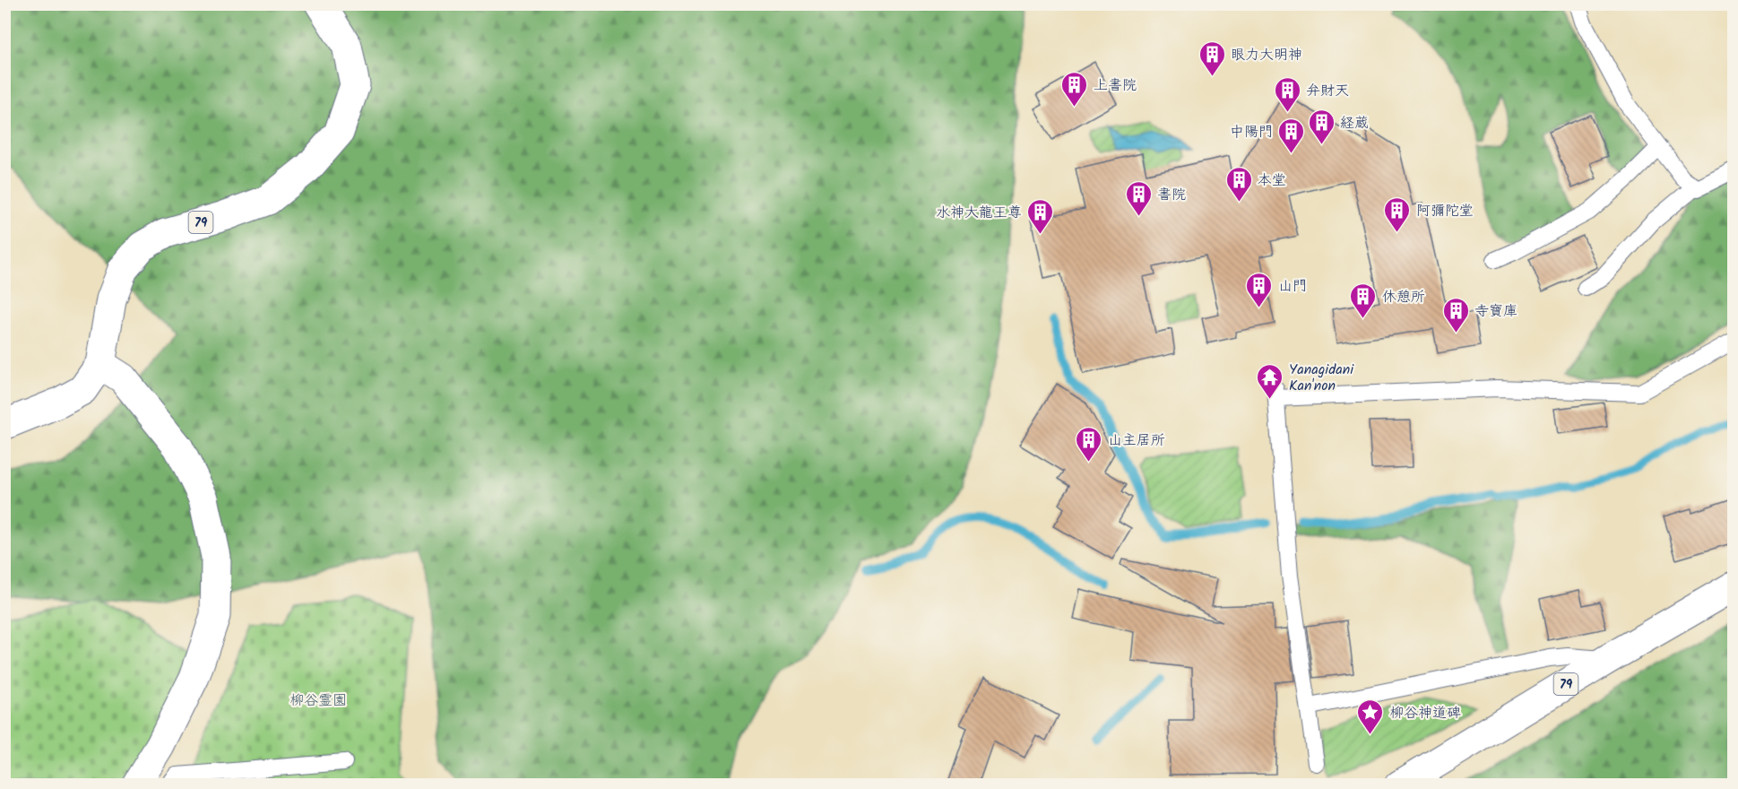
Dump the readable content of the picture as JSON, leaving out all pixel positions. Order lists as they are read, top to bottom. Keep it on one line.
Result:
{"streets":{"main road":["79"]},"parks":["柳谷霊園"],"places":{"building":["眼力大明神","上書院","弁財天","経蔵","中陽門","本堂","書院","阿彌陀堂","水神大龍王尊","山門","休憩所","寺寶庫","山主居所"],"temple":["Yanagidani Kan'non"],"place":["柳谷神道碑"]}}
